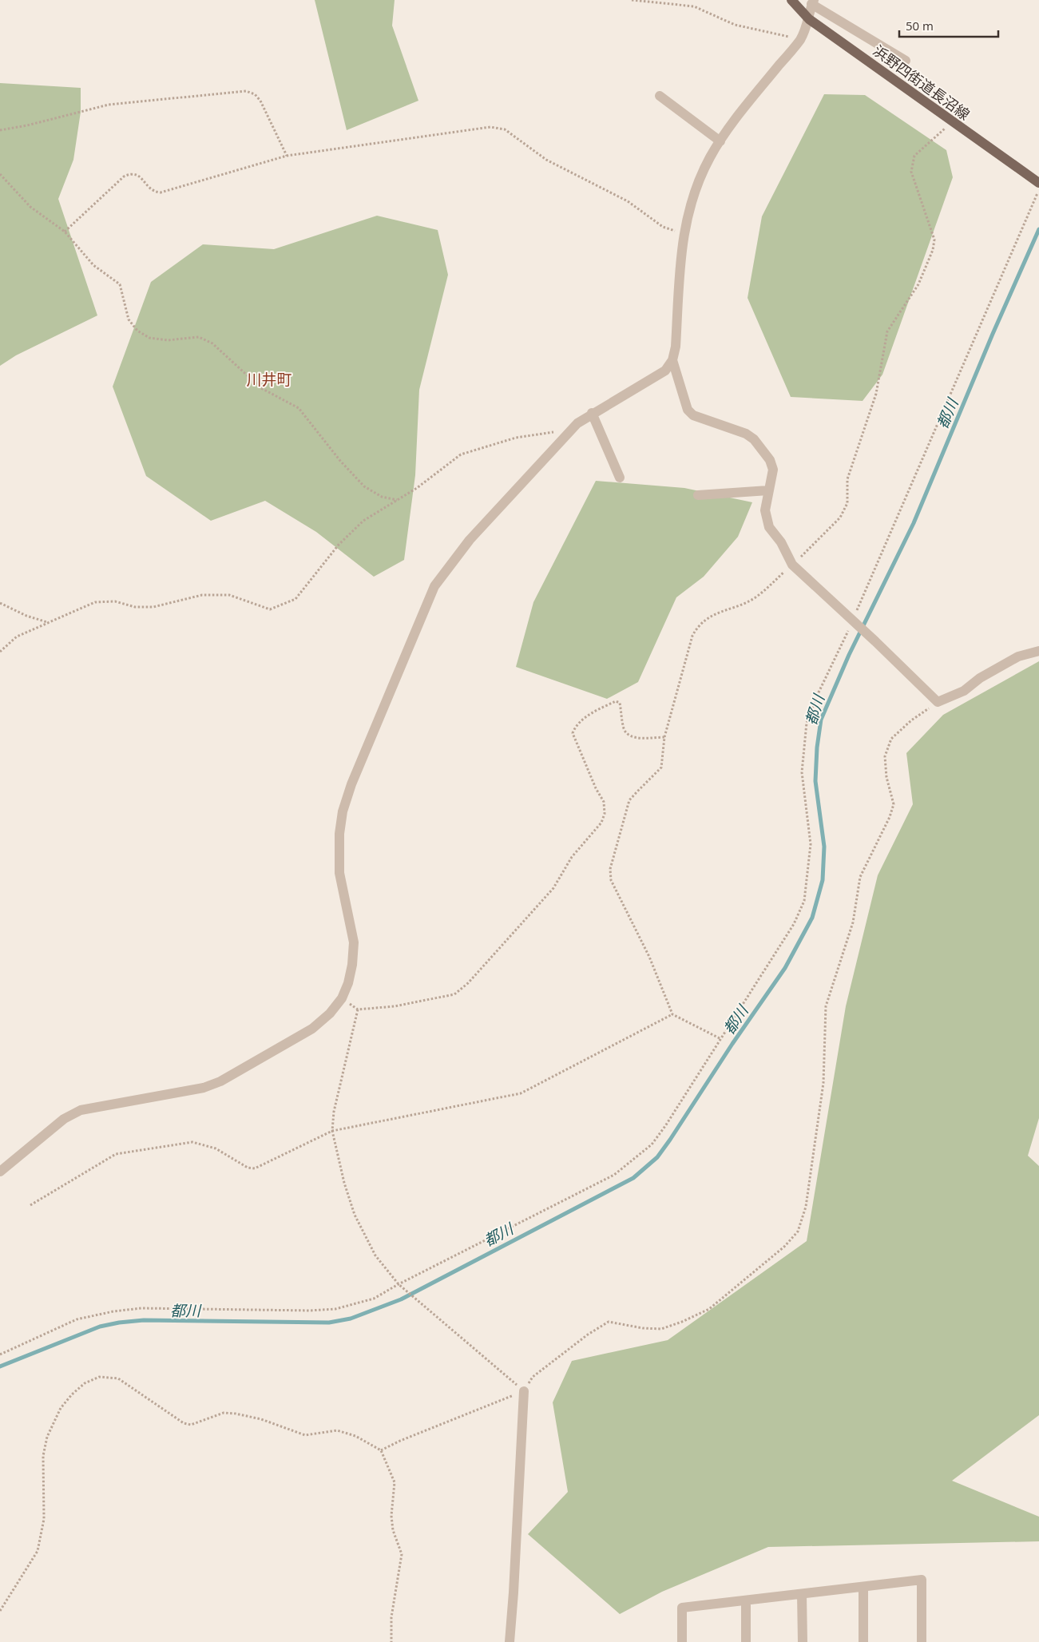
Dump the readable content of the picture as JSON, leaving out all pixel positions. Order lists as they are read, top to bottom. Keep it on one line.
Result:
{"streets":{"main road":["浜野四街道長沼線"]},"districts":["川井町"],"water":["都川"],"scale_bar":"50 m"}
